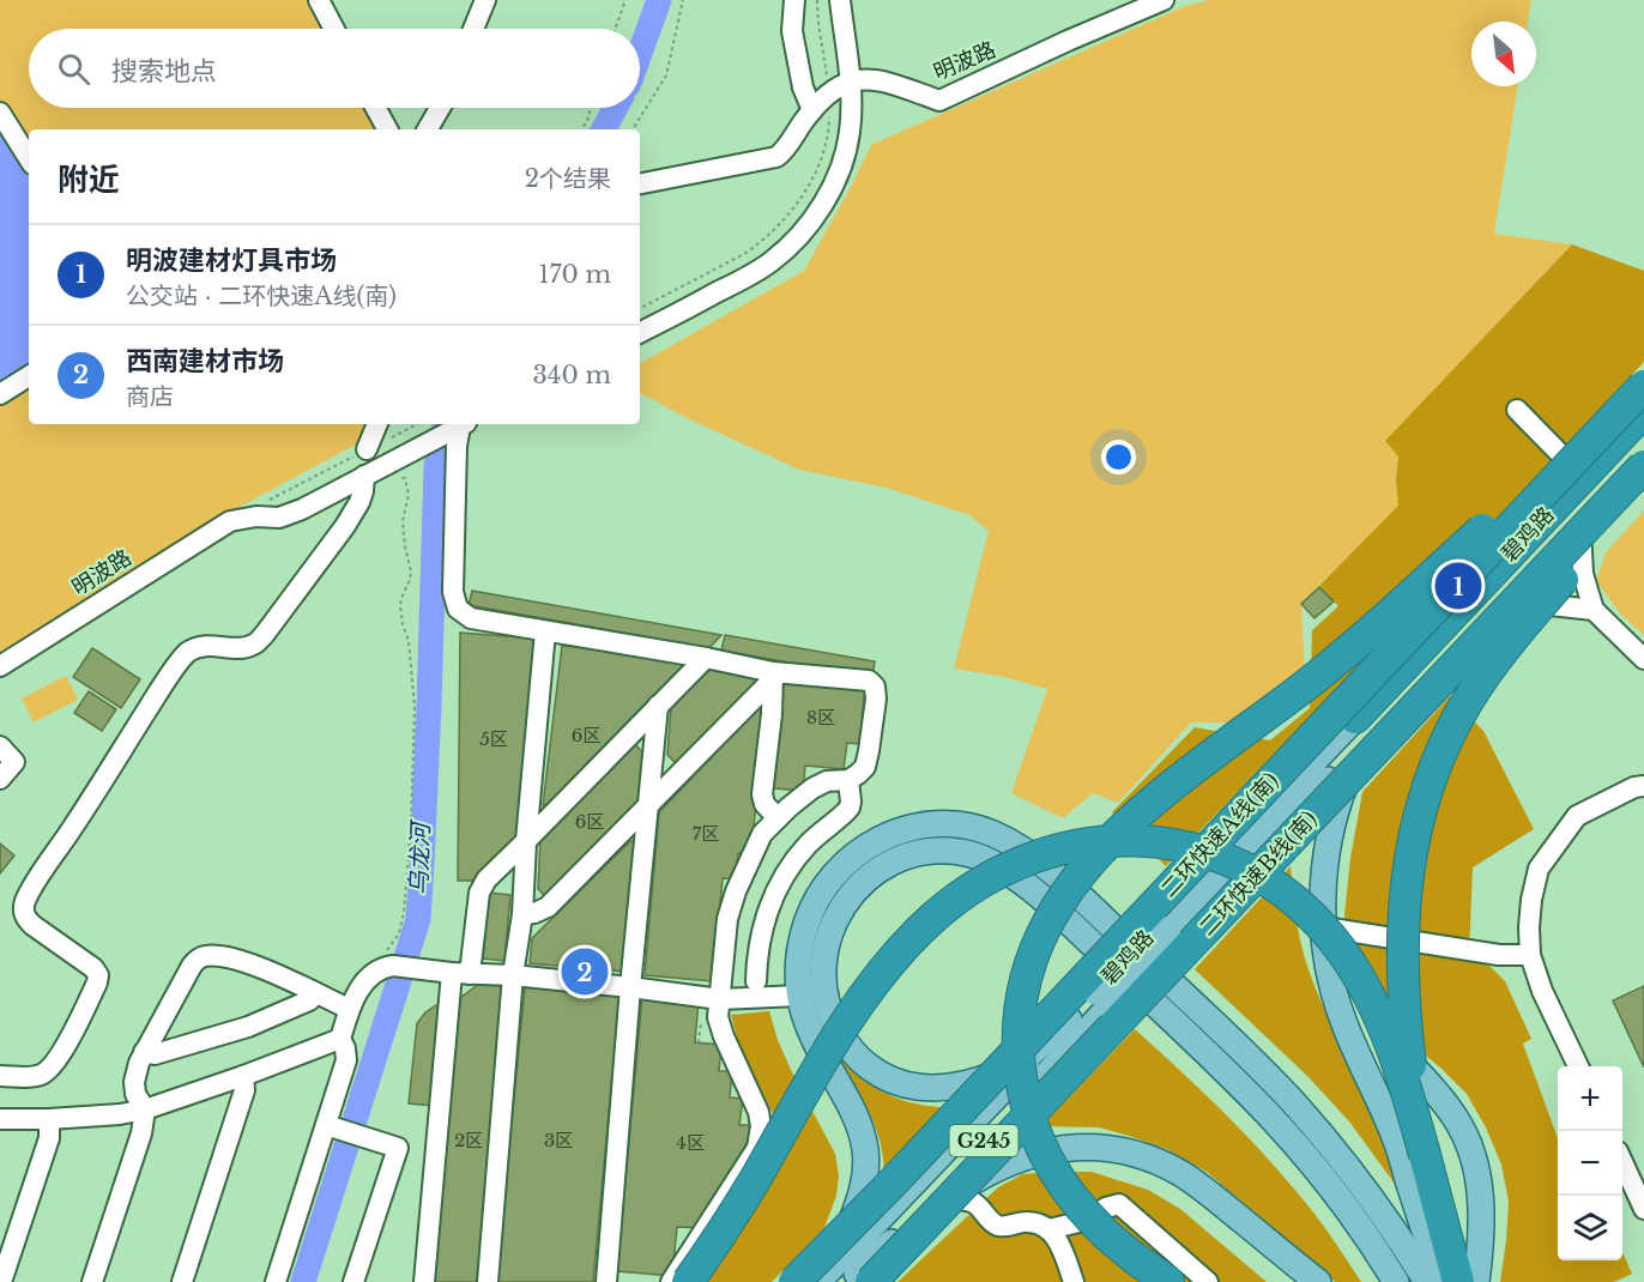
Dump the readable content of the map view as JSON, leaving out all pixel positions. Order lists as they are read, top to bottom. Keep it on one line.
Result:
{"streets":{"highway":["碧鸡路","二环快速A线(南)","二环快速B线(南)","G245"],"street":["明波路"]},"crossings":[["碧鸡路","二环快速B线(南)"]],"water":["乌龙河"],"house_numbers":["8区","6区","5区","6区","7区","2区","3区","4区"],"north":"bottom right","page":{"search":"搜索地点","heading":["附近","2个结果"],"list":[{"mark":"1","name":"明波建材灯具市场","note":"公交站 · 二环快速A线(南)","value":"170 m"},{"mark":"2","name":"西南建材市场","note":"商店","value":"340 m"}],"pins":["1","2"],"map_buttons":["+","−"]}}
